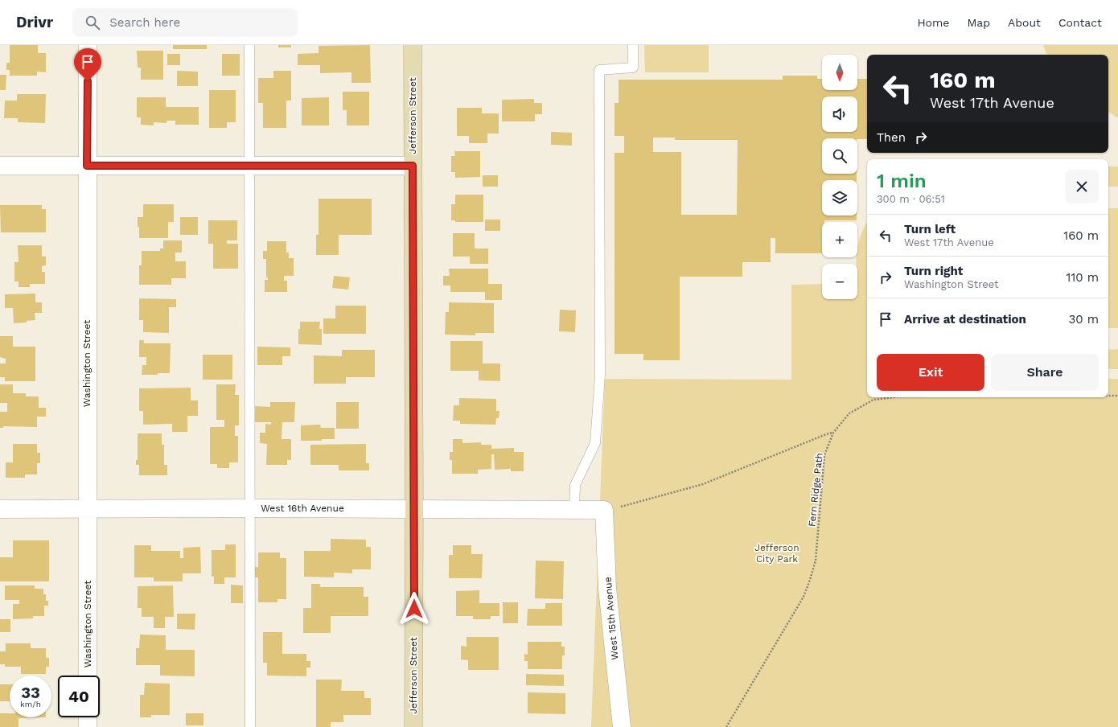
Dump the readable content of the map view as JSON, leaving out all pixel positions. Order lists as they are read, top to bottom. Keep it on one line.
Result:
{"streets":{"street":["Jefferson Street","Washington Street","West 16th Avenue","West 15th Avenue"],"path":["Fern Ridge Path"]},"crossings":[["Jefferson Street","West 16th Avenue"],["Washington Street","West 16th Avenue"],["West 16th Avenue","West 15th Avenue"]],"parks":["Jefferson City Park"],"north":"bottom","page":{"header":"Drivr","search":"Search here","nav":["Home","Map","About","Contact"],"map_buttons":["+","−"],"turn":["160 m","West 17th Avenue"],"then":"Then","heading":["1 min","300 m · 06:51"],"list":[{"name":"Turn left","note":"West 17th Avenue","value":"160 m"},{"name":"Turn right","note":"Washington Street","value":"110 m"},{"name":"Arrive at destination","value":"30 m"}],"buttons":["Exit","Share"],"speed":"33 km/h","limit":"40"}}
